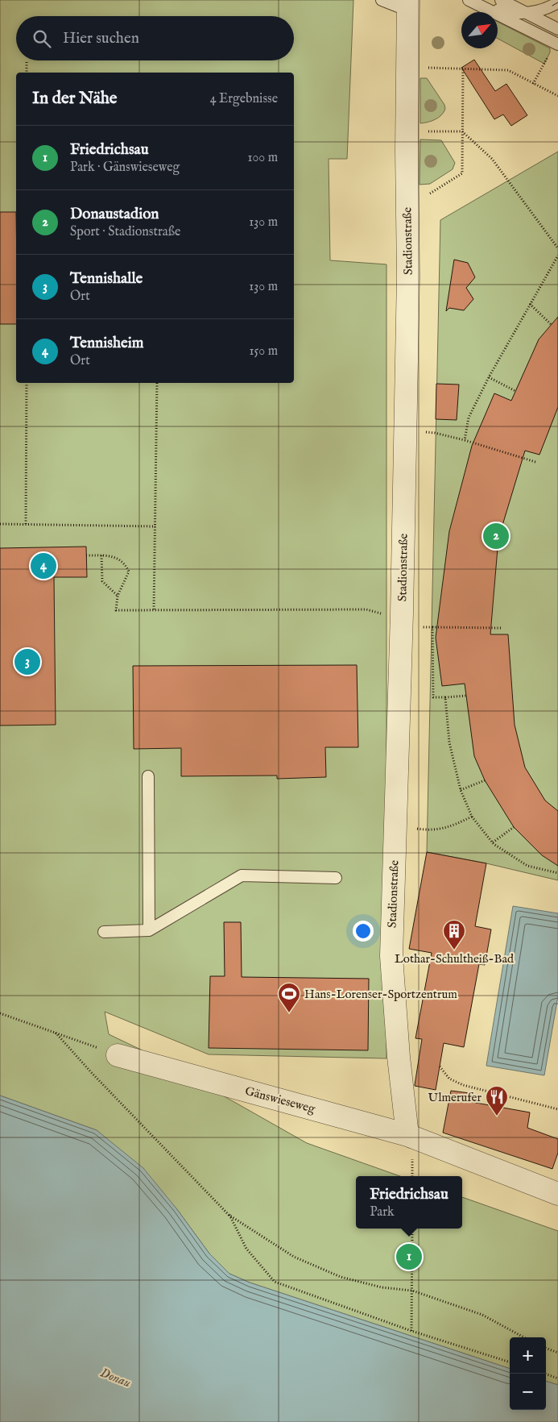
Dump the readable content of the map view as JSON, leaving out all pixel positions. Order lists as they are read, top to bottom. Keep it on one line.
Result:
{"streets":{"street":["Stadionstraße","Gänswieseweg"]},"crossings":[["Stadionstraße","Gänswieseweg"]],"water":["Donau"],"places":{"building":["Lothar-Schultheiß-Bad"],"sports":["Hans-Lorenser-Sportzentrum"],"restaurant":["Ulmerufer"]},"north":"top right","page":{"search":"Hier suchen","heading":["In der Nähe","4 Ergebnisse"],"list":[{"mark":"1","name":"Friedrichsau","note":"Park · Gänswieseweg","value":"100 m"},{"mark":"2","name":"Donaustadion","note":"Sport · Stadionstraße","value":"130 m"},{"mark":"3","name":"Tennishalle","note":"Ort","value":"130 m"},{"mark":"4","name":"Tennisheim","note":"Ort","value":"150 m"}],"pins":["2","4","3","1"],"popup":["Friedrichsau","Park"],"map_buttons":["+","−"]}}
